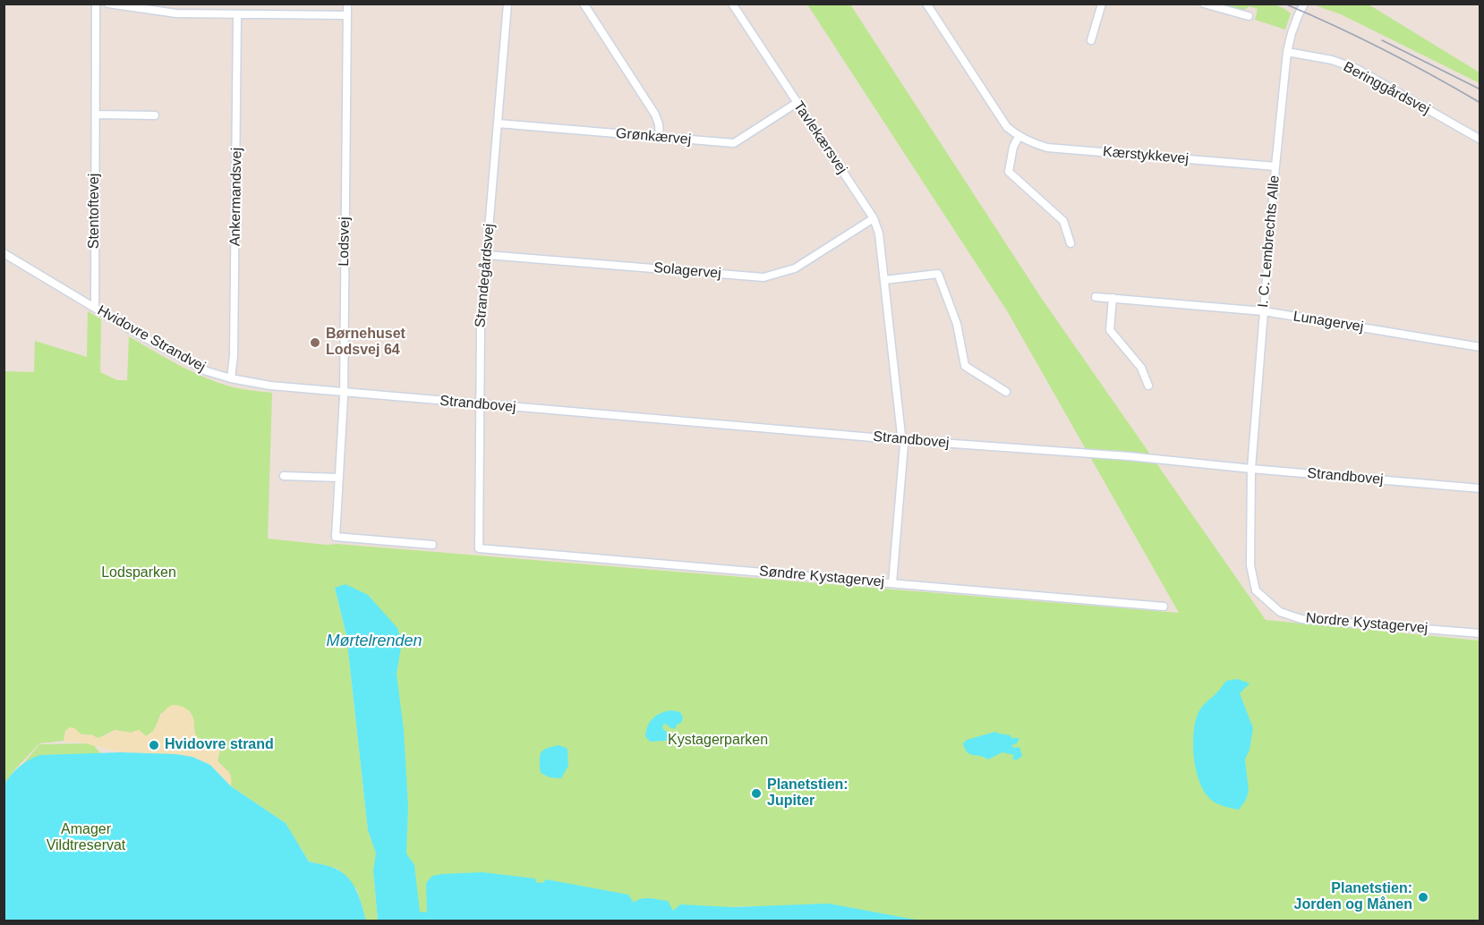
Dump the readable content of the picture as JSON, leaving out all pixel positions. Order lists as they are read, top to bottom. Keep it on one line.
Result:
{"streets":{"street":["Beringgårdsvej","Grønkærvej","Tavlekærsvej","Kærstykkevej","Ankermandsvej","Stentoftevej","Lodsvej","I. C. Lembrechts Alle","Solagervej","Strandegårdsvej","Lunagervej","Hvidovre Strandvej","Strandbovej","Søndre Kystagervej","Nordre Kystagervej"]},"crossings":[["Beringgårdsvej","I. C. Lembrechts Alle"],["Grønkærvej","Tavlekærsvej"],["Grønkærvej","Strandegårdsvej"],["Tavlekærsvej","Solagervej"],["Tavlekærsvej","Strandbovej"],["Tavlekærsvej","Søndre Kystagervej"],["Kærstykkevej","I. C. Lembrechts Alle"],["Ankermandsvej","Hvidovre Strandvej"],["Stentoftevej","Hvidovre Strandvej"],["Lodsvej","Hvidovre Strandvej"],["Lodsvej","Strandbovej"],["I. C. Lembrechts Alle","Lunagervej"],["I. C. Lembrechts Alle","Strandbovej"],["I. C. Lembrechts Alle","Nordre Kystagervej"],["Solagervej","Strandegårdsvej"],["Strandegårdsvej","Strandbovej"],["Strandegårdsvej","Søndre Kystagervej"],["Hvidovre Strandvej","Strandbovej"],["Strandbovej","Nordre Kystagervej"]],"water":["Mørtelrenden"],"parks":["Lodsparken","Kystagerparken","Amager Vildtreservat"],"places":["Børnehuset Lodsvej 64","Hvidovre strand","Planetstien: Jupiter","Planetstien: Jorden og Månen"]}
